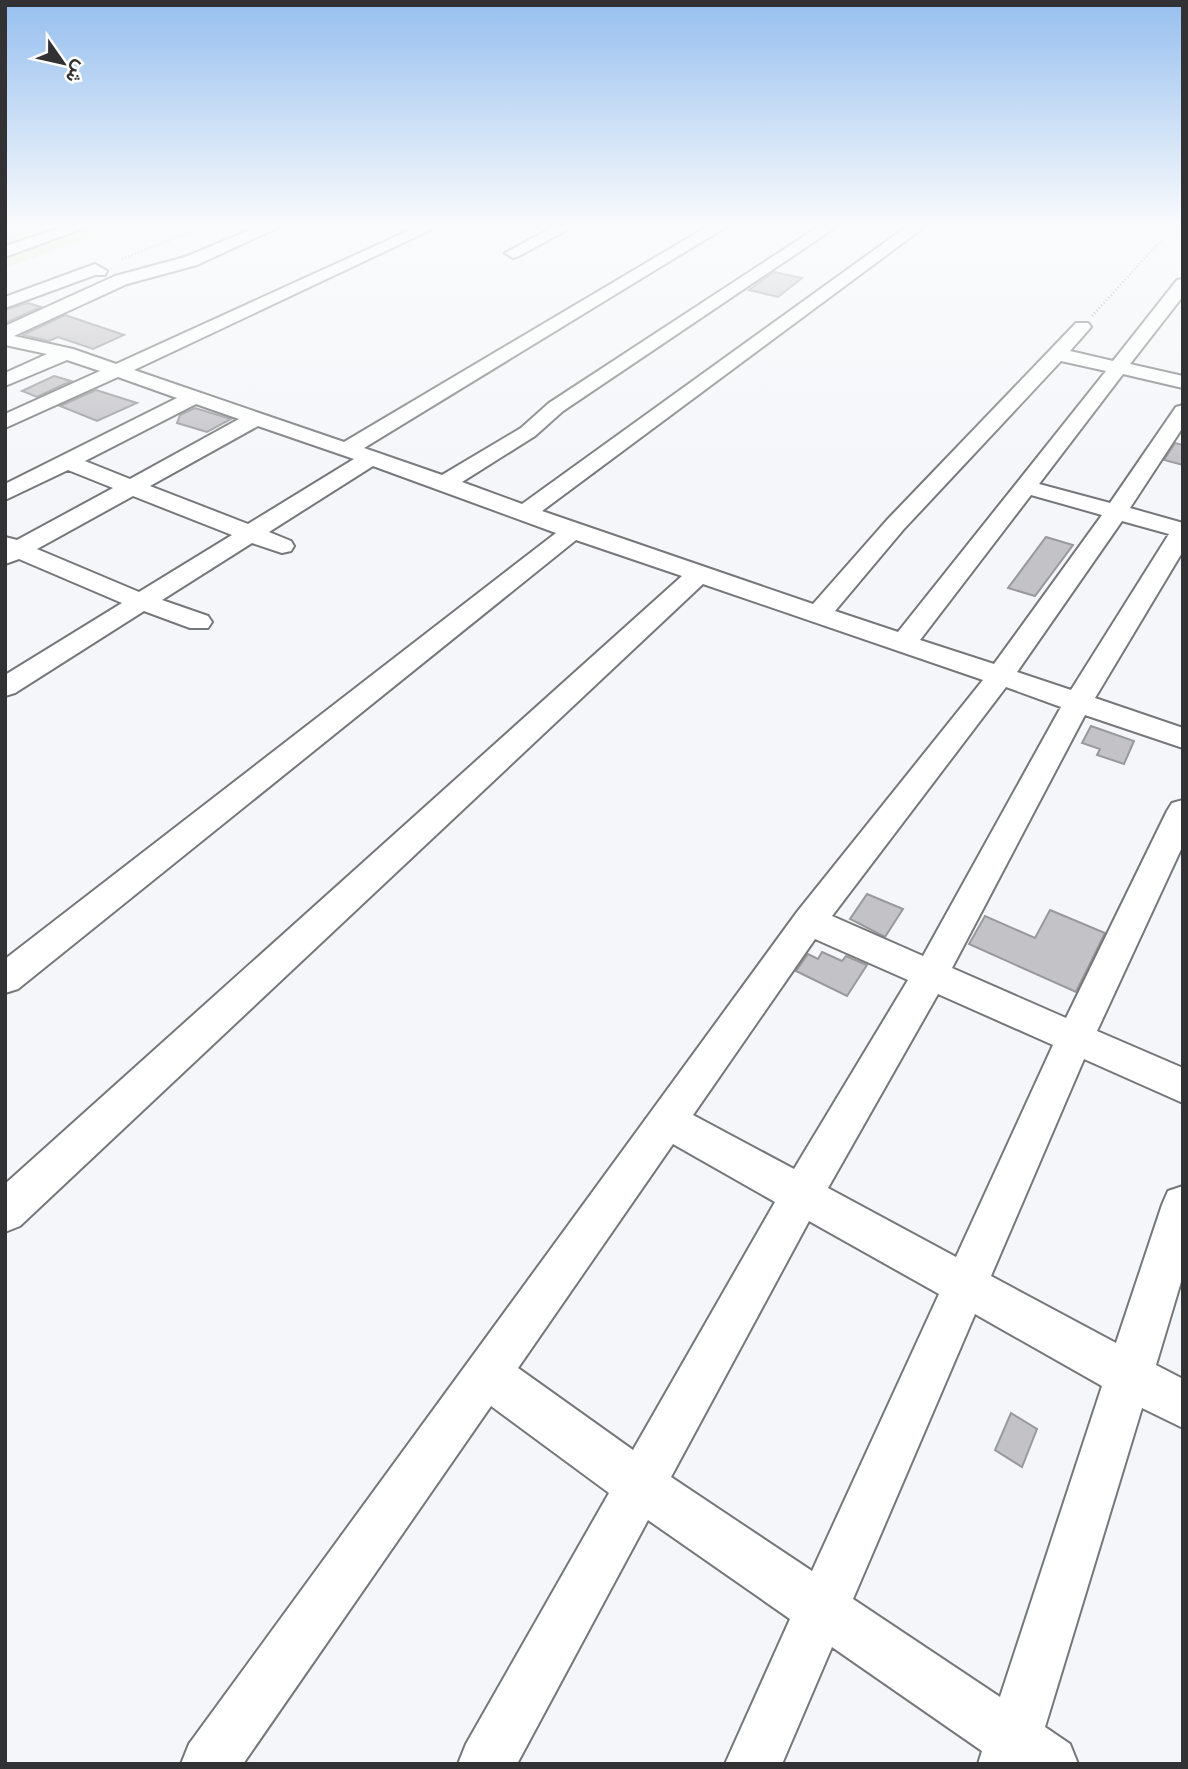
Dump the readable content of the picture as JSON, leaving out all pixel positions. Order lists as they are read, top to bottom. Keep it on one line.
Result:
{"north":"bottom right"}
